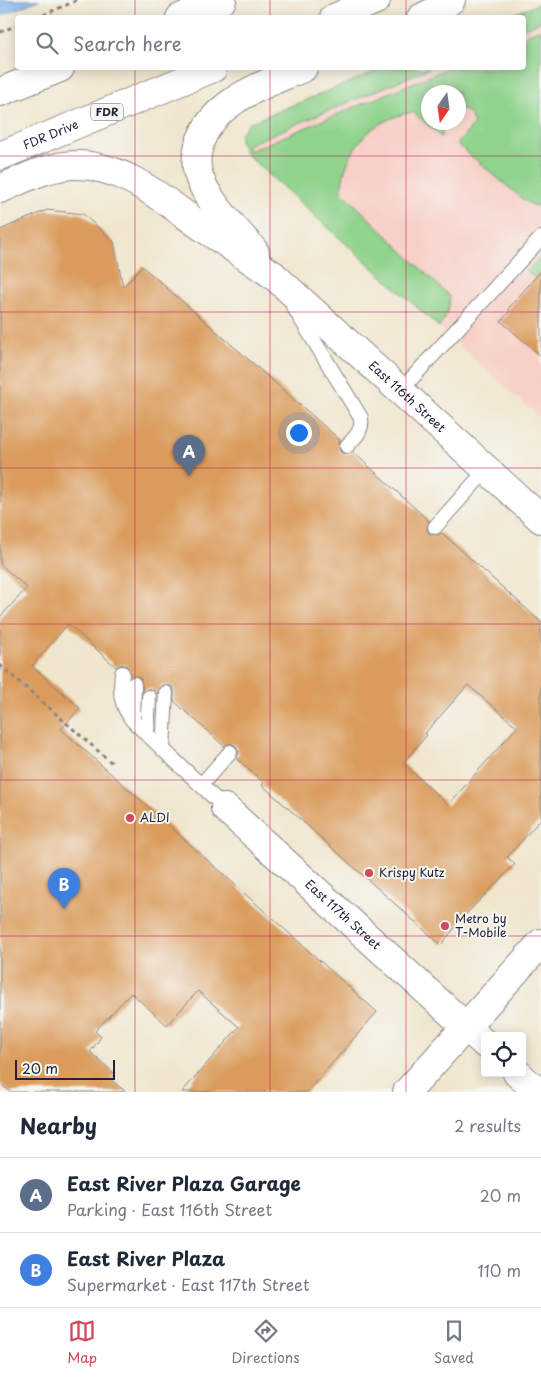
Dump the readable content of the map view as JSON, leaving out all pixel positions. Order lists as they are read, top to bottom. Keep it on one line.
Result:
{"streets":{"main road":["FDR","FDR Drive","East 116th Street","East 117th Street"]},"places":["ALDI","Krispy Kutz","Metro by T-Mobile"],"scale_bar":"20 m","north":"bottom","page":{"search":"Search here","pins":["A","B"],"scale":"20 m","heading":["Nearby","2 results"],"list":[{"mark":"A","name":"East River Plaza Garage","note":"Parking · East 116th Street","value":"20 m"},{"mark":"B","name":"East River Plaza","note":"Supermarket · East 117th Street","value":"110 m"}],"nav":["Map","Directions","Saved"]}}
